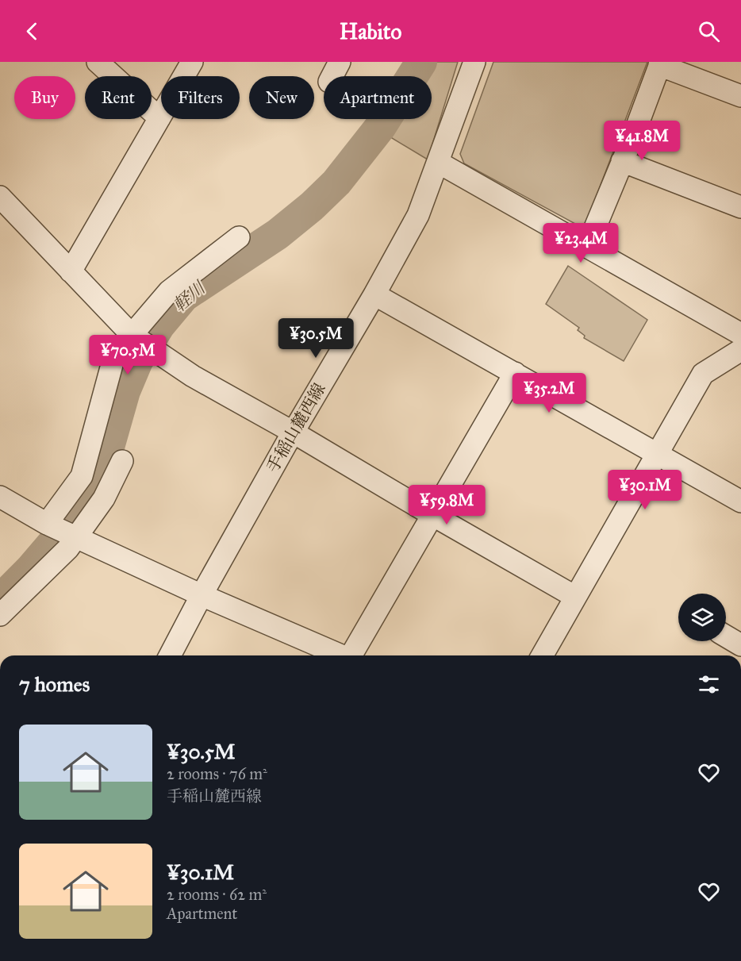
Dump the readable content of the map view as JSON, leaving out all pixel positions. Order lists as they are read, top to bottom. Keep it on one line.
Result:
{"streets":{"street":["手稲山麓西線"]},"water":["軽川"],"page":{"header":"Habito","chip":["Buy","Rent","Filters","New","Apartment"],"price":["¥41.8M","¥23.4M","¥30.5M","¥70.5M","¥35.2M","¥30.1M","¥59.8M"],"heading":"7 homes","list":[{"name":"¥30.5M","note":"2 rooms · 76 m² · 手稲山麓西線"},{"name":"¥30.1M","note":"2 rooms · 62 m² · Apartment"}]}}
